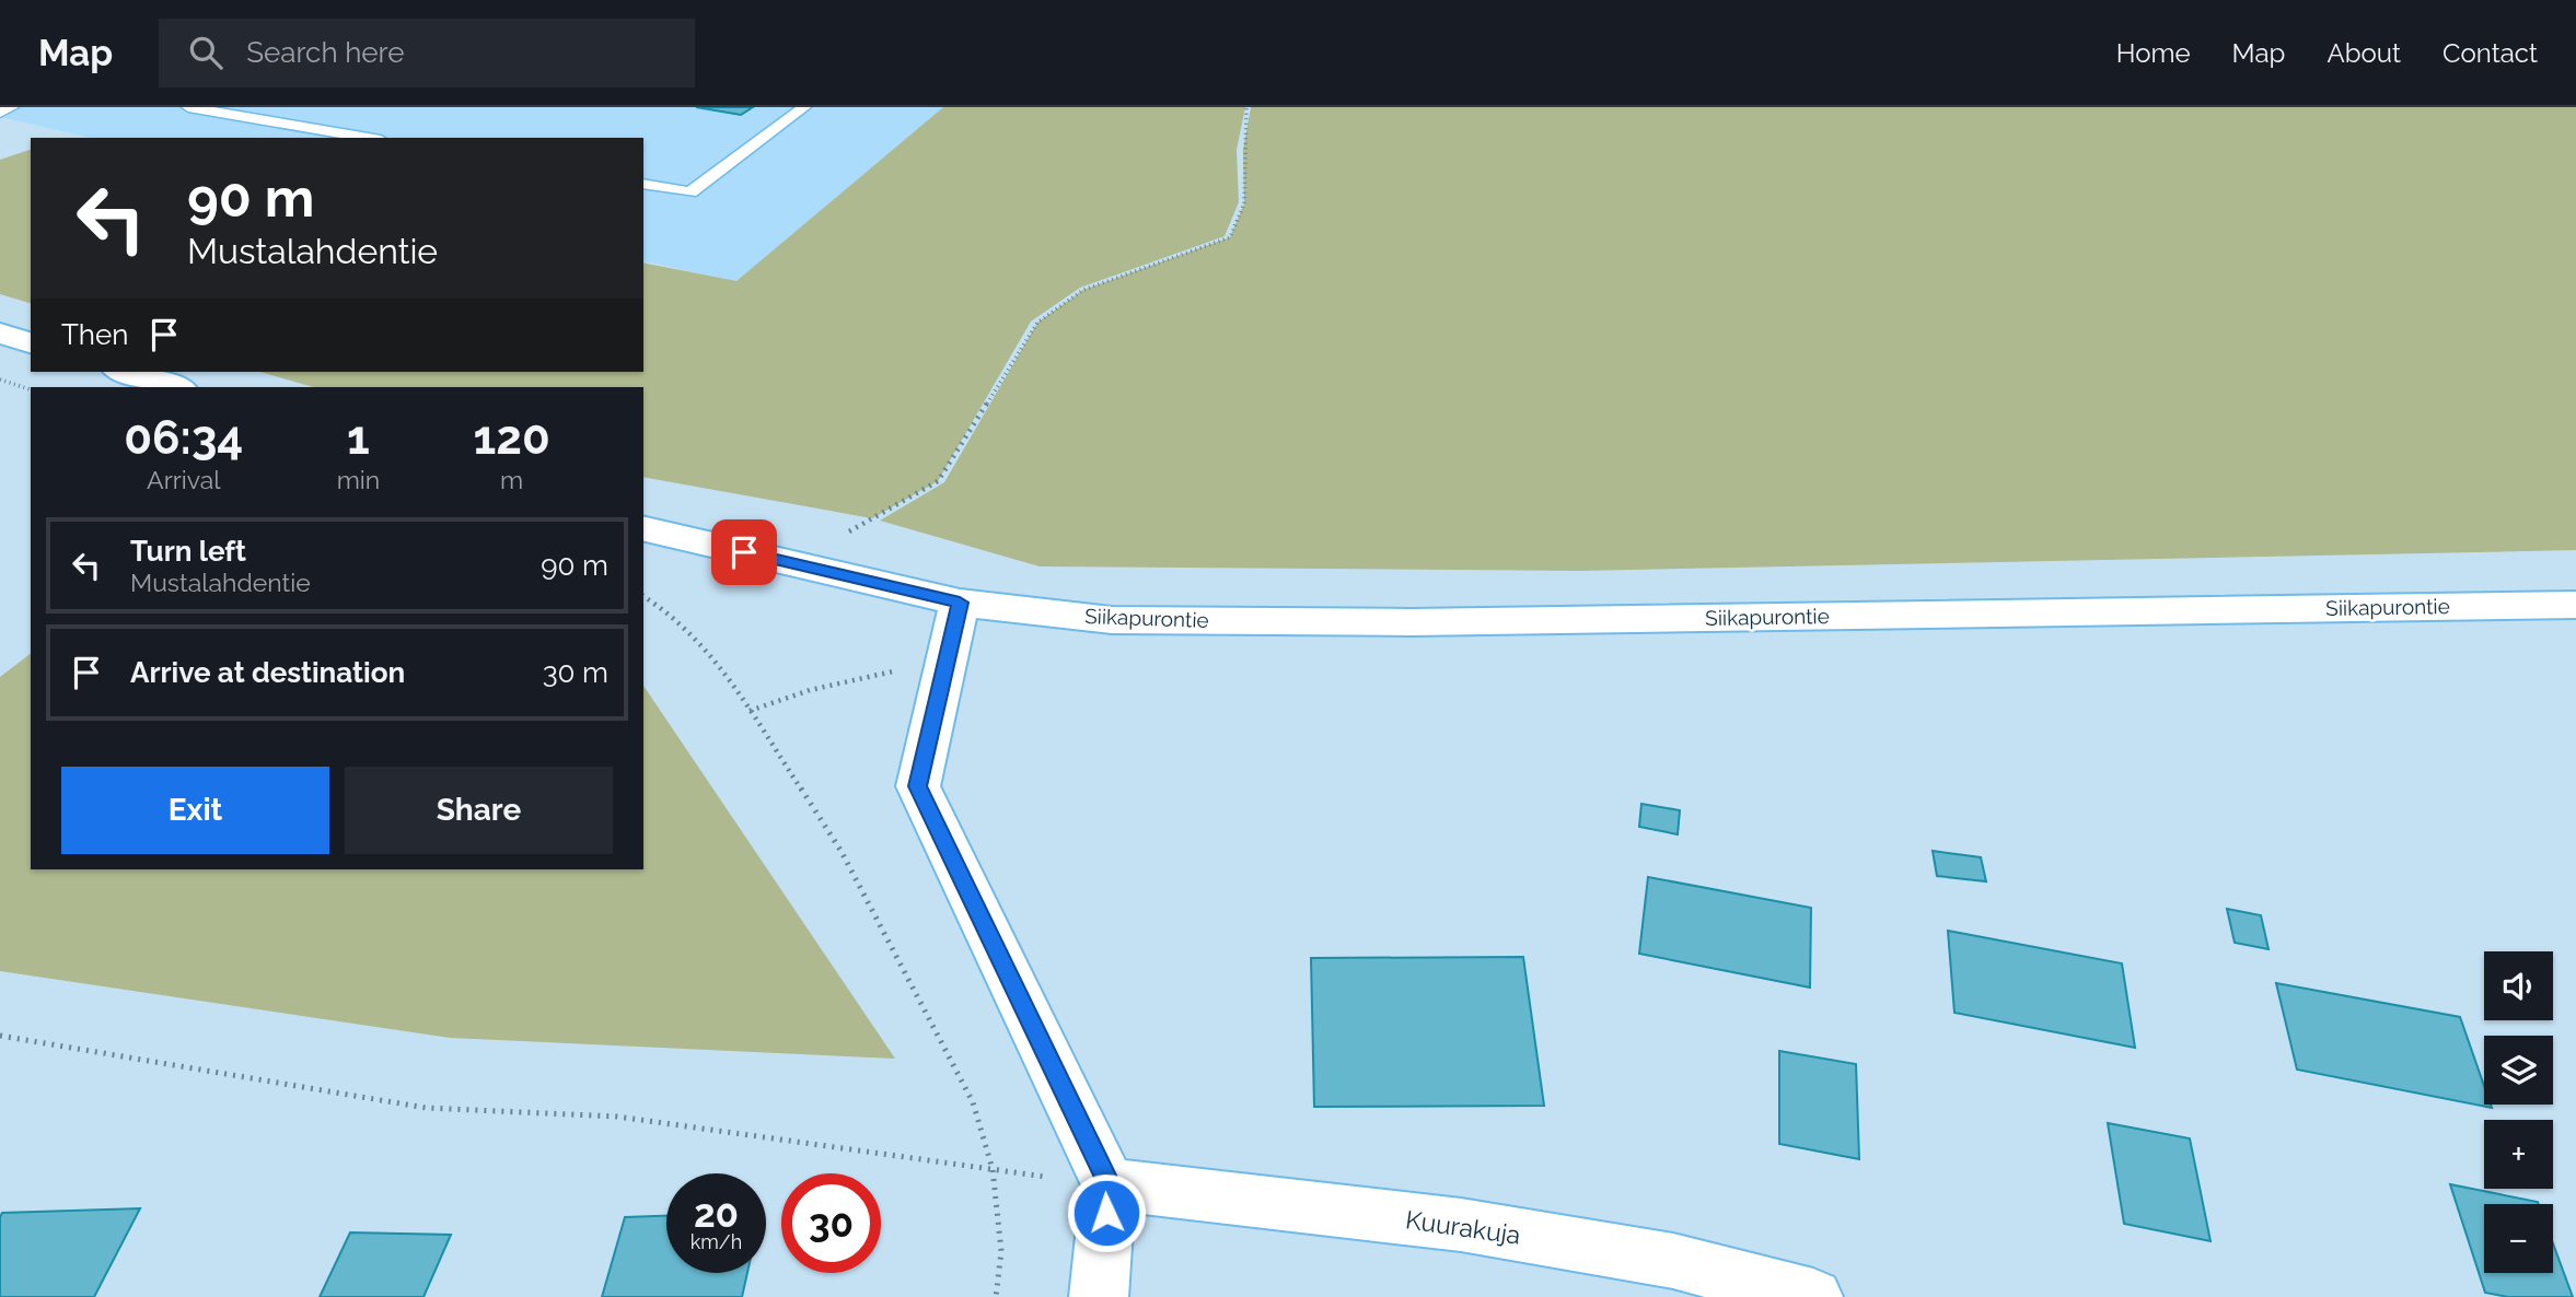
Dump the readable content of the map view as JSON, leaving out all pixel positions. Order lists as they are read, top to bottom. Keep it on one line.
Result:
{"streets":{"street":["Siikapurontie","Kuurakuja"]},"page":{"header":"Map","search":"Search here","nav":["Home","Map","About","Contact"],"turn":["90 m","Mustalahdentie"],"then":"Then","eta":["06:34","Arrival","1","min","120","m"],"list":[{"name":"Turn left","note":"Mustalahdentie","value":"90 m"},{"name":"Arrive at destination","value":"30 m"}],"buttons":["Exit","Share"],"map_buttons":["+","−"],"speed":"20 km/h","limit":"30"}}
